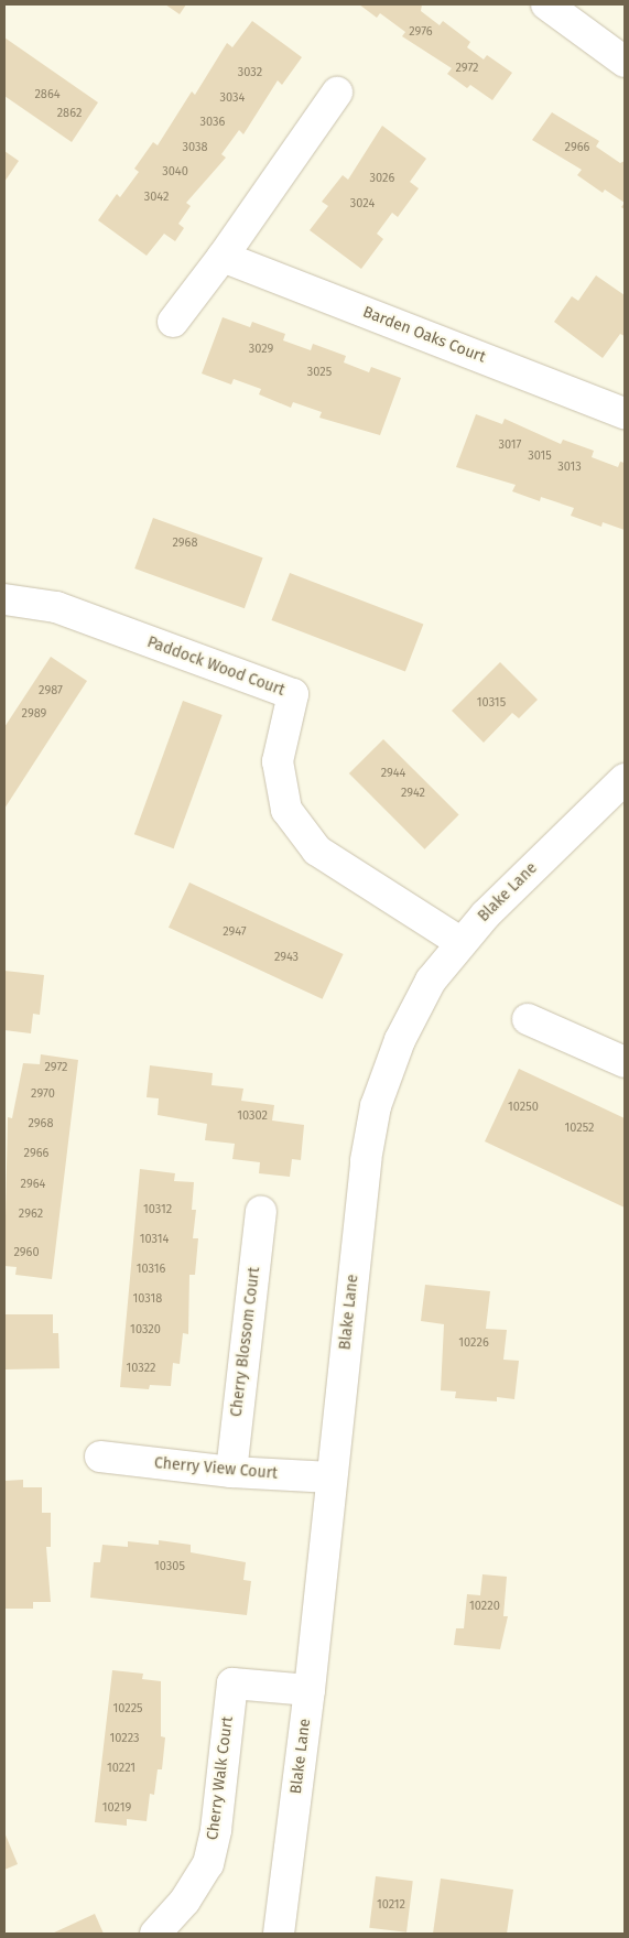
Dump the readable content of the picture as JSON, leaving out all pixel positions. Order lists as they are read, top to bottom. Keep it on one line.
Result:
{"streets":{"street":["Barden Oaks Court","Paddock Wood Court","Blake Lane","Cherry Blossom Court","Cherry View Court","Cherry Walk Court"]},"crossings":[["Paddock Wood Court","Blake Lane"],["Blake Lane","Cherry View Court"],["Blake Lane","Cherry Walk Court"],["Cherry Blossom Court","Cherry View Court"]],"house_numbers":["2976","2972","3032","2864","3034","2862","3036","3038","2966","3040","3026","3042","3024","3029","3025","3017","3015","3013","2968","2987","10315","2989","2944","2942","2947","2943","2972","2970","10250","10302","2968","10252","2966","2964","10312","2962","10314","2960","10316","10318","10320","10226","10322","10305","10220","10225","10223","10221","10219","10212"]}
